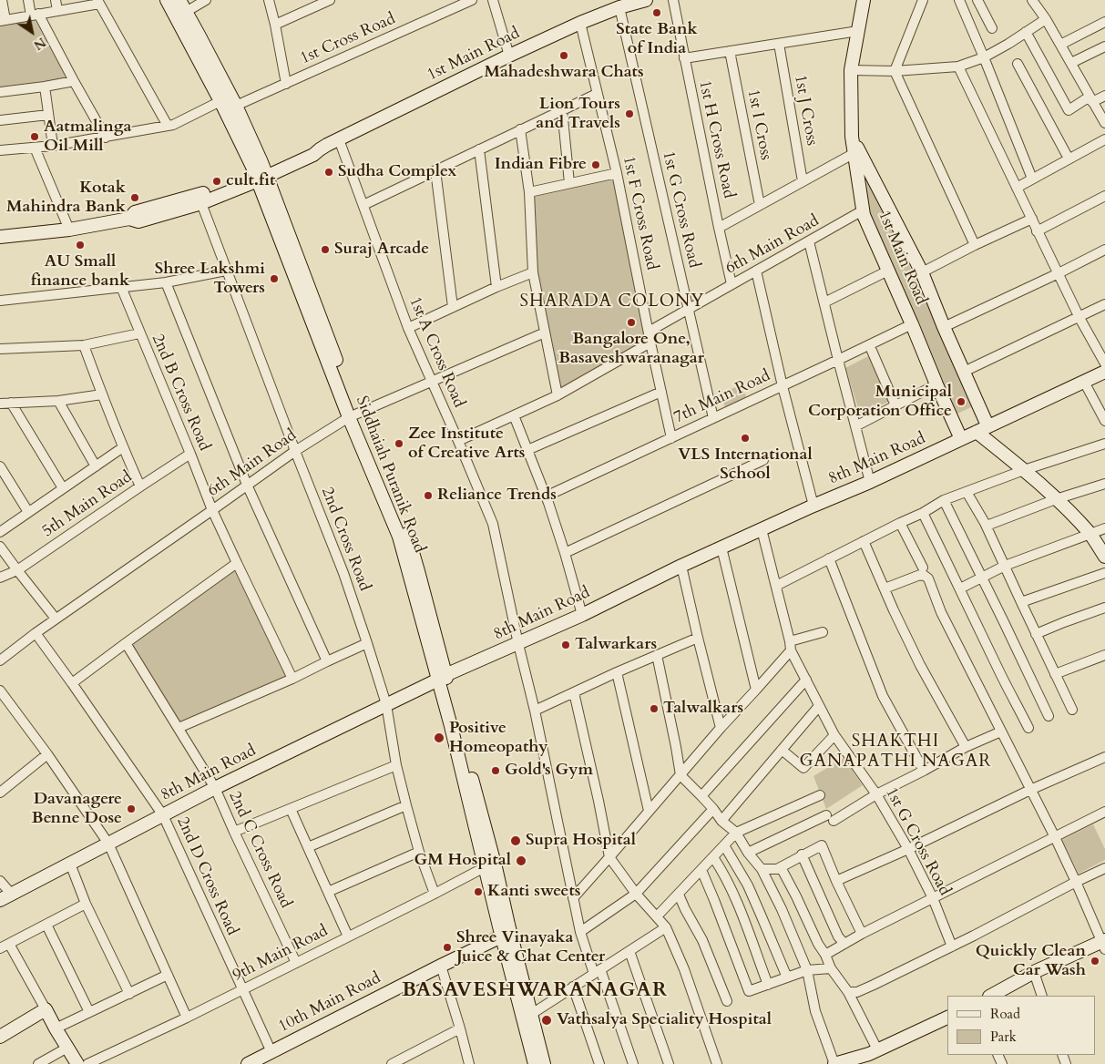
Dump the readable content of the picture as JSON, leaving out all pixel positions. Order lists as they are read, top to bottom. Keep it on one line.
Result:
{"streets":{"street":["1st Cross Road","1st Main Road","1st J Cross","1st I Cross","1st H Cross Road","1st G Cross Road","1st F Cross Road","6th Main Road","1st A Cross Road","2nd B Cross Road","7th Main Road","8th Main Road","Siddhaiah Puranik Road","5th Main Road","2nd Cross Road","2nd C Cross Road","2nd D Cross Road","9th Main Road","10th Main Road"]},"crossings":[["1st Cross Road","Siddhaiah Puranik Road"],["1st Main Road","1st G Cross Road"],["1st Main Road","1st F Cross Road"],["1st Main Road","6th Main Road"],["1st Main Road","1st A Cross Road"],["1st Main Road","7th Main Road"],["1st Main Road","8th Main Road"],["1st Main Road","Siddhaiah Puranik Road"],["1st H Cross Road","6th Main Road"],["1st G Cross Road","6th Main Road"],["1st G Cross Road","7th Main Road"],["1st G Cross Road","8th Main Road"],["1st F Cross Road","6th Main Road"],["1st F Cross Road","7th Main Road"],["6th Main Road","1st A Cross Road"],["6th Main Road","2nd B Cross Road"],["6th Main Road","Siddhaiah Puranik Road"],["6th Main Road","2nd Cross Road"],["6th Main Road","2nd D Cross Road"],["1st A Cross Road","8th Main Road"],["2nd B Cross Road","5th Main Road"],["8th Main Road","Siddhaiah Puranik Road"],["8th Main Road","2nd Cross Road"],["8th Main Road","2nd C Cross Road"],["8th Main Road","2nd D Cross Road"],["Siddhaiah Puranik Road","9th Main Road"],["Siddhaiah Puranik Road","10th Main Road"],["2nd Cross Road","9th Main Road"],["2nd C Cross Road","9th Main Road"],["2nd D Cross Road","9th Main Road"],["2nd D Cross Road","10th Main Road"]],"districts":["SHARADA COLONY","SHAKTHI GANAPATHI NAGAR","BASAVESHWARANAGAR"],"places":["State Bank of India","Mahadeshwara Chats","Lion Tours and Travels","Aatmalinga Oil Mill","Indian Fibre","Sudha Complex","cult.fit","Kotak Mahindra Bank","AU Small finance bank","Suraj Arcade","Shree Lakshmi Towers","Bangalore One, Basaveshwaranagar","Municipal Corporation Office","VLS International School","Zee Institute of Creative Arts","Reliance Trends","Talwarkars","Talwalkars","Positive Homeopathy","Gold's Gym","Davanagere Benne Dose","Supra Hospital","GM Hospital","Kanti sweets","Shree Vinayaka Juice & Chat Center","Quickly Clean Car Wash","Vathsalya Speciality Hospital"],"legend":["Road","Park"],"north":"bottom right"}
